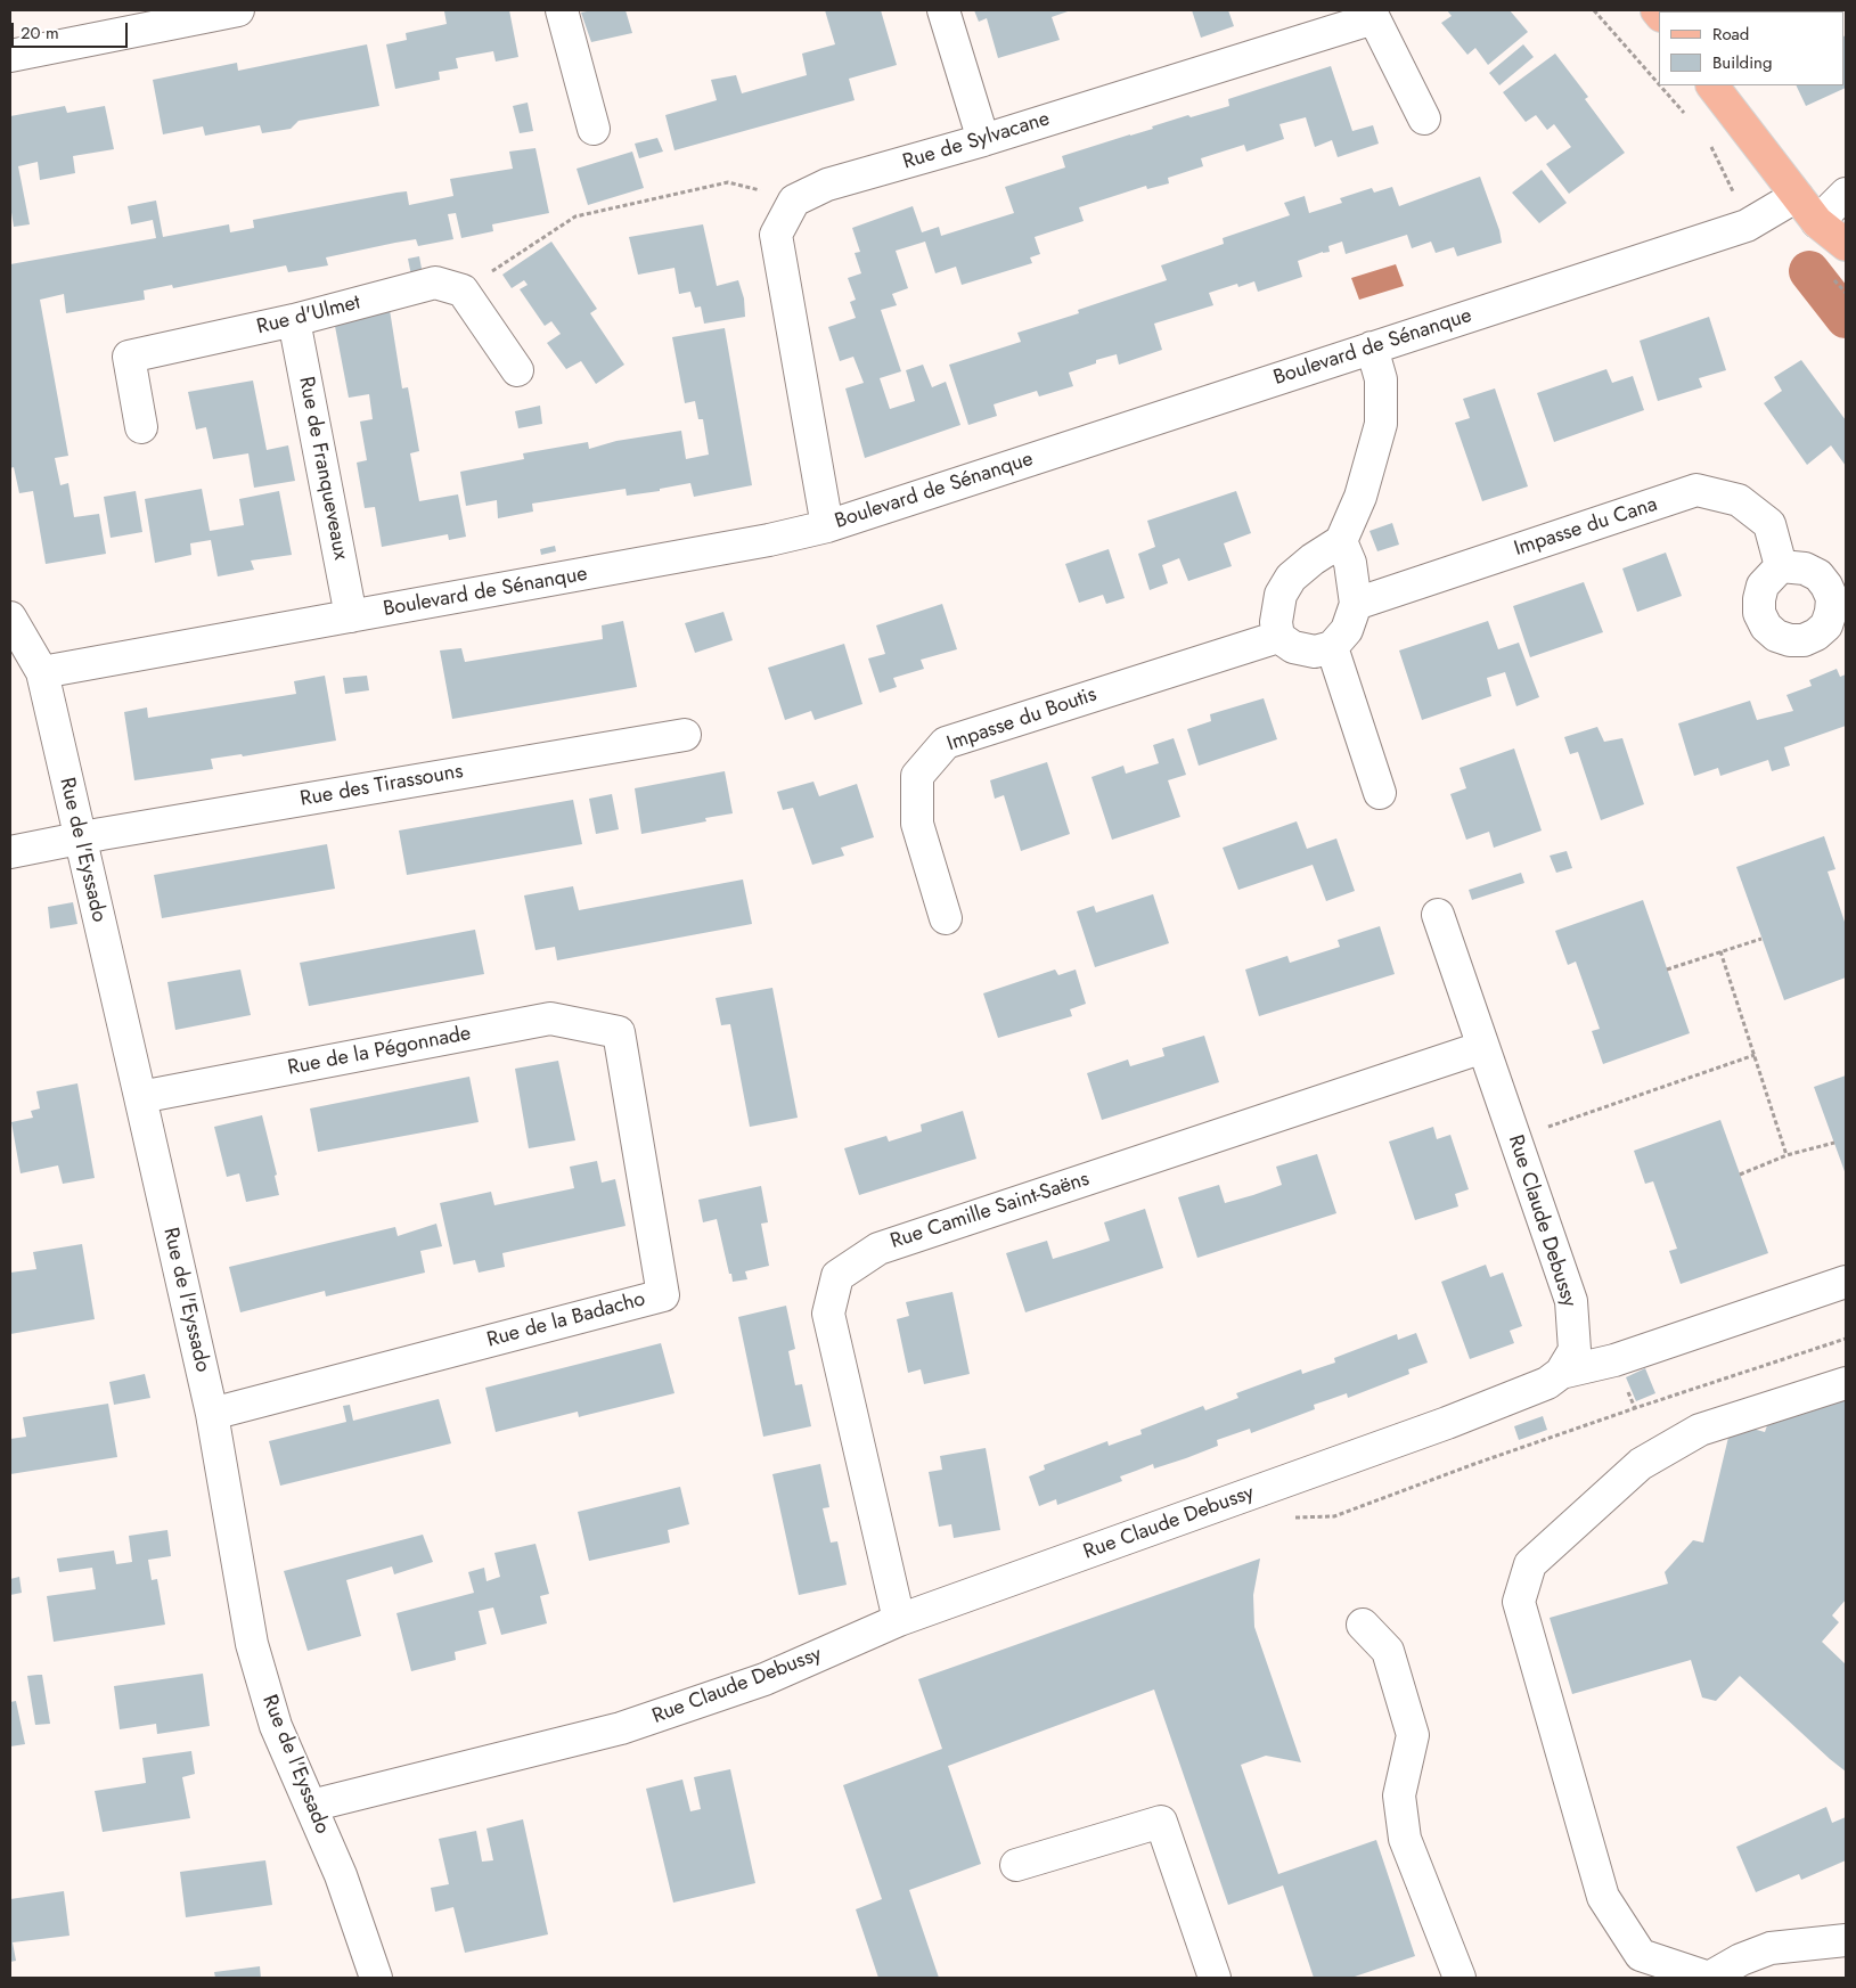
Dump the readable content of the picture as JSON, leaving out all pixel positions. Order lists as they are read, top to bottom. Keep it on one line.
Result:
{"streets":{"street":["Rue de Sylvacane","Rue d'Ulmet","Boulevard de Sénanque","Rue de Franqueveaux","Impasse du Cana","Impasse du Boutis","Rue des Tirassouns","Rue de l'Eyssado","Rue de la Pégonnade","Rue Camille Saint-Saëns","Rue Claude Debussy","Rue de la Badacho"]},"crossings":[["Rue d'Ulmet","Rue de Franqueveaux"],["Boulevard de Sénanque","Rue de Franqueveaux"],["Boulevard de Sénanque","Rue de l'Eyssado"],["Rue des Tirassouns","Rue de l'Eyssado"],["Rue de l'Eyssado","Rue de la Pégonnade"],["Rue de l'Eyssado","Rue Claude Debussy"],["Rue de l'Eyssado","Rue de la Badacho"],["Rue de la Pégonnade","Rue de la Badacho"],["Rue Camille Saint-Saëns","Rue Claude Debussy"]],"legend":["Road","Building"],"scale_bar":"20 m"}
